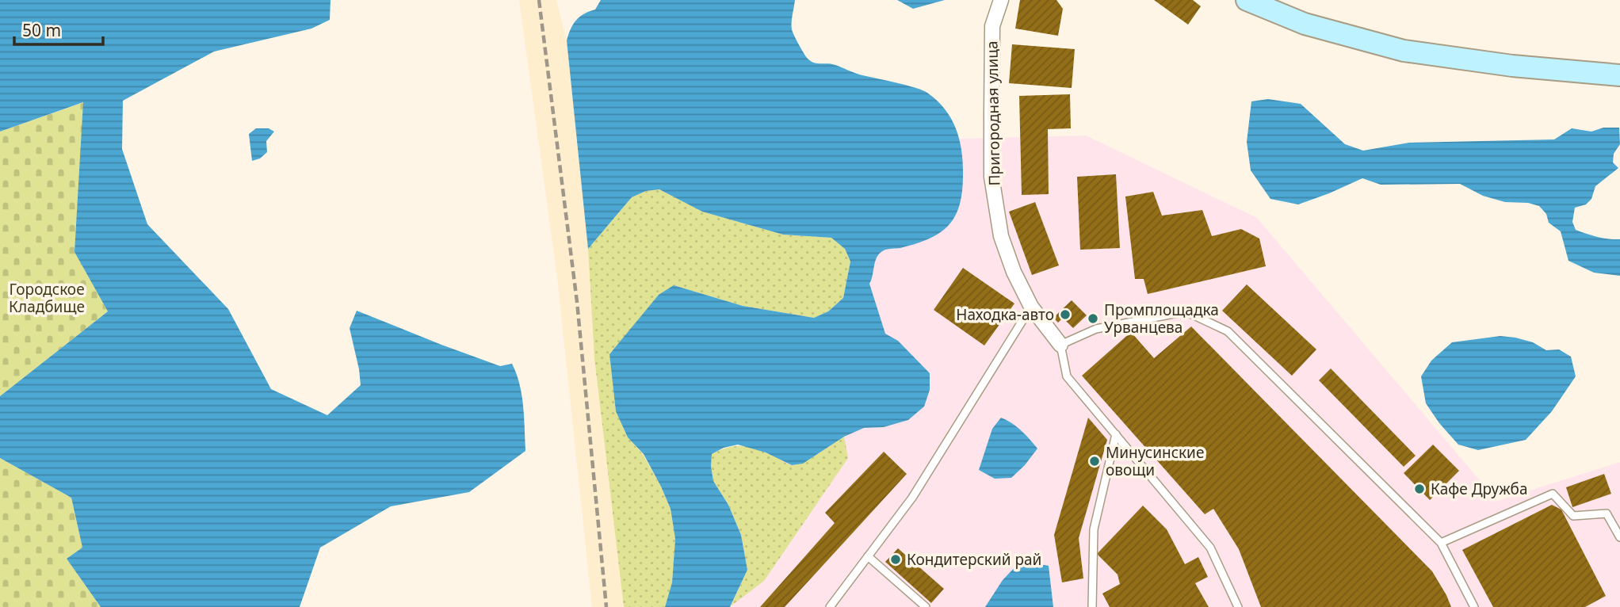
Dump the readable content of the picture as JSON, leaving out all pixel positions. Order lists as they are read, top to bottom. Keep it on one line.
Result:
{"streets":{"street":["Пригородная улица"]},"parks":["Городское Кладбище"],"places":["Находка-авто","Промплощадка Урванцева","Минусинские овощи","Кафе Дружба","Кондитерский рай"],"scale_bar":"50 m"}
